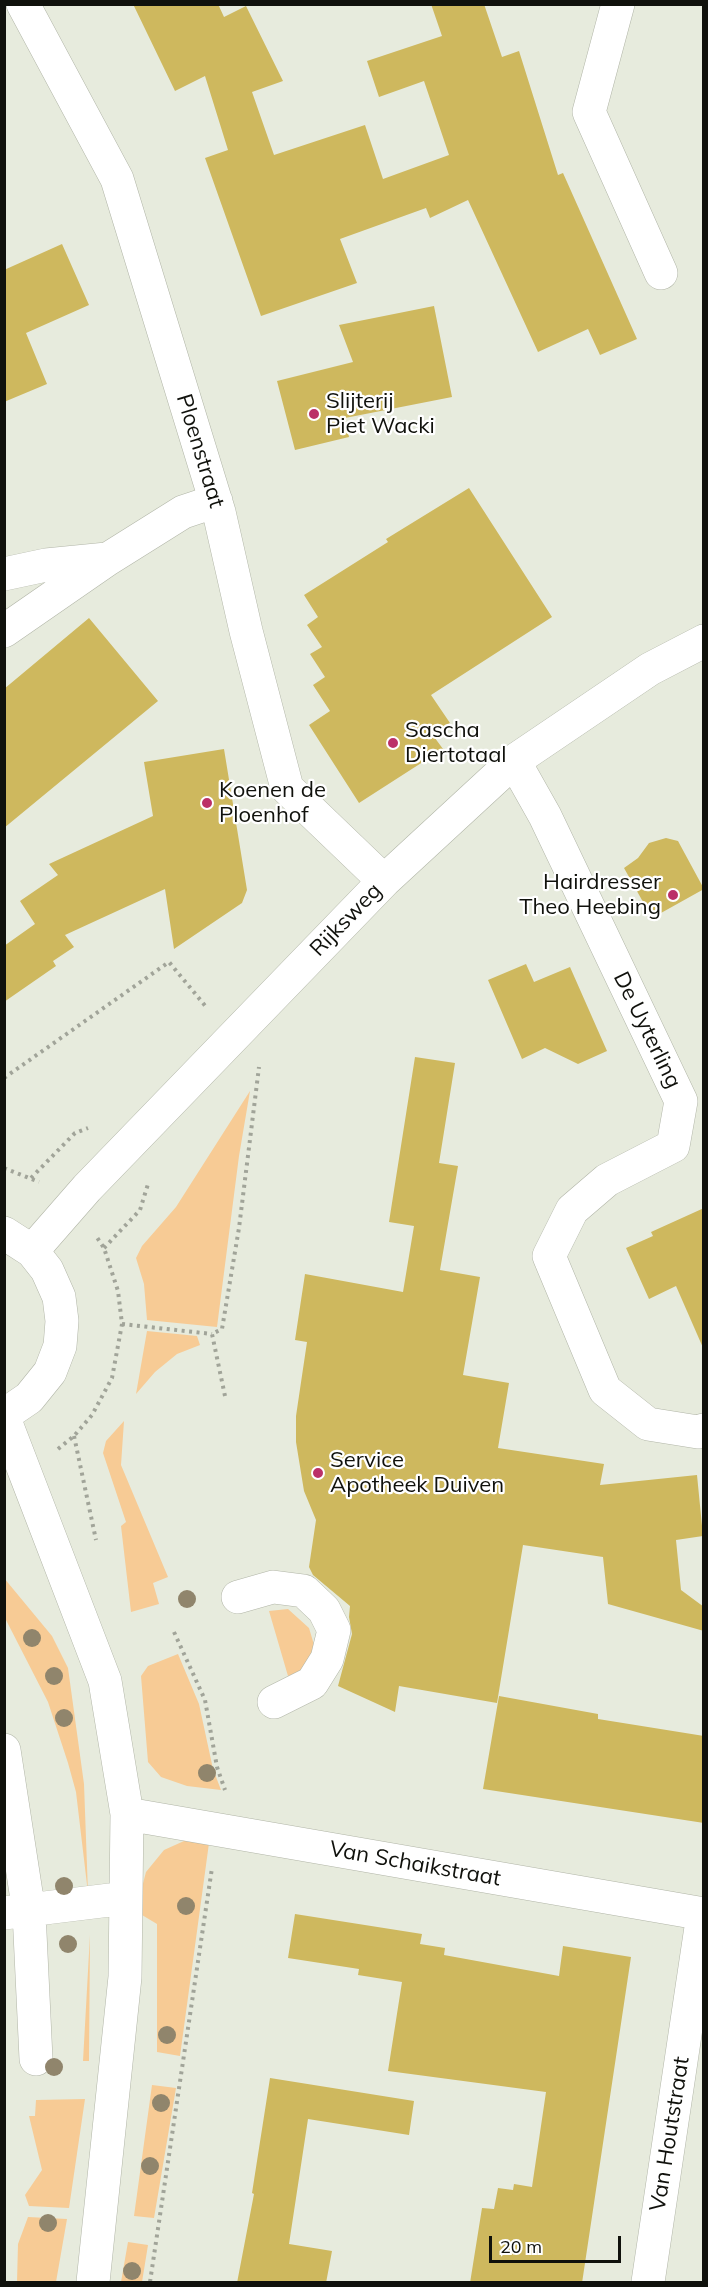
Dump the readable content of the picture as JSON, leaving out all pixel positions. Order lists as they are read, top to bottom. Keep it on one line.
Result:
{"streets":{"street":["Ploenstraat","Rijksweg","De Uyterling","Van Schaikstraat","Van Houtstraat"]},"crossings":[["Ploenstraat","Rijksweg"],["Rijksweg","De Uyterling"],["Van Schaikstraat","Van Houtstraat"]],"places":["Slijterij Piet Wacki","Sascha Diertotaal","Koenen de Ploenhof","Hairdresser Theo Heebing","Service Apotheek Duiven"],"scale_bar":"20 m"}
